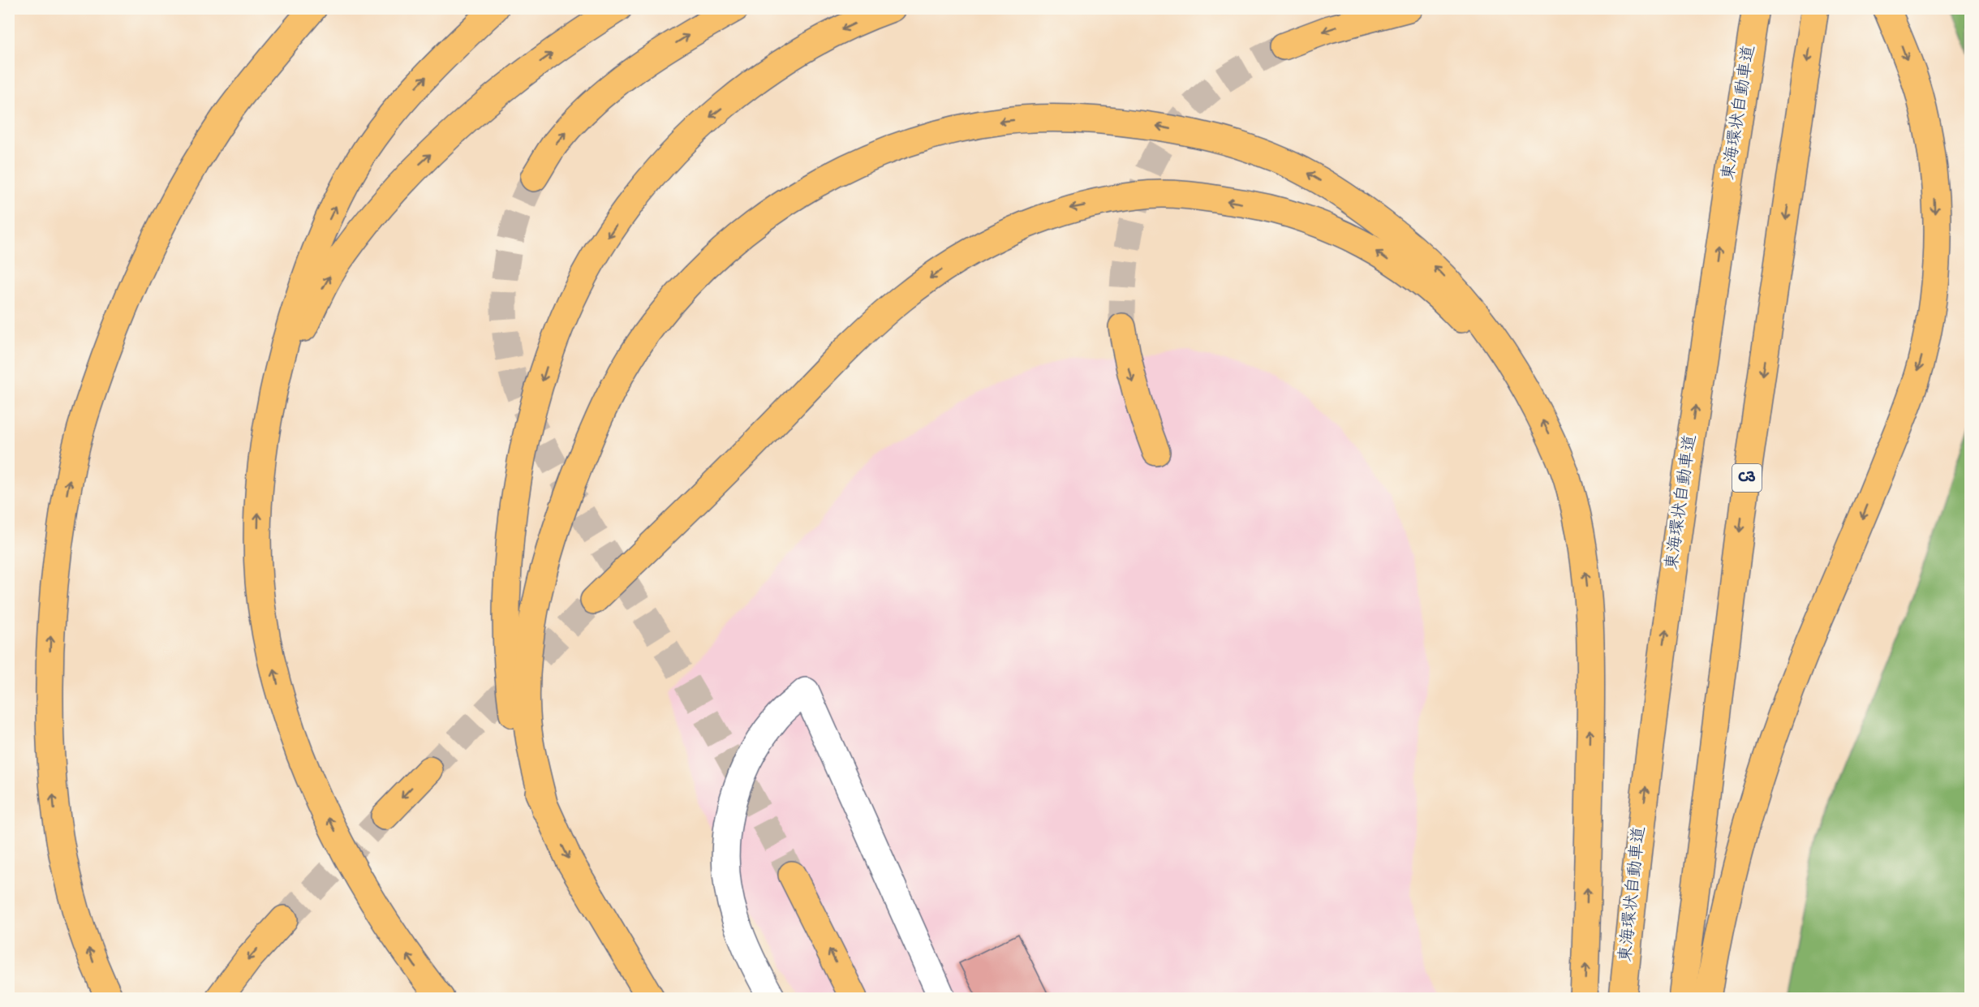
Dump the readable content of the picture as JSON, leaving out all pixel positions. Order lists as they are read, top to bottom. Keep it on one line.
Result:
{"streets":{"highway":["東海環状自動車道","C3"]}}
